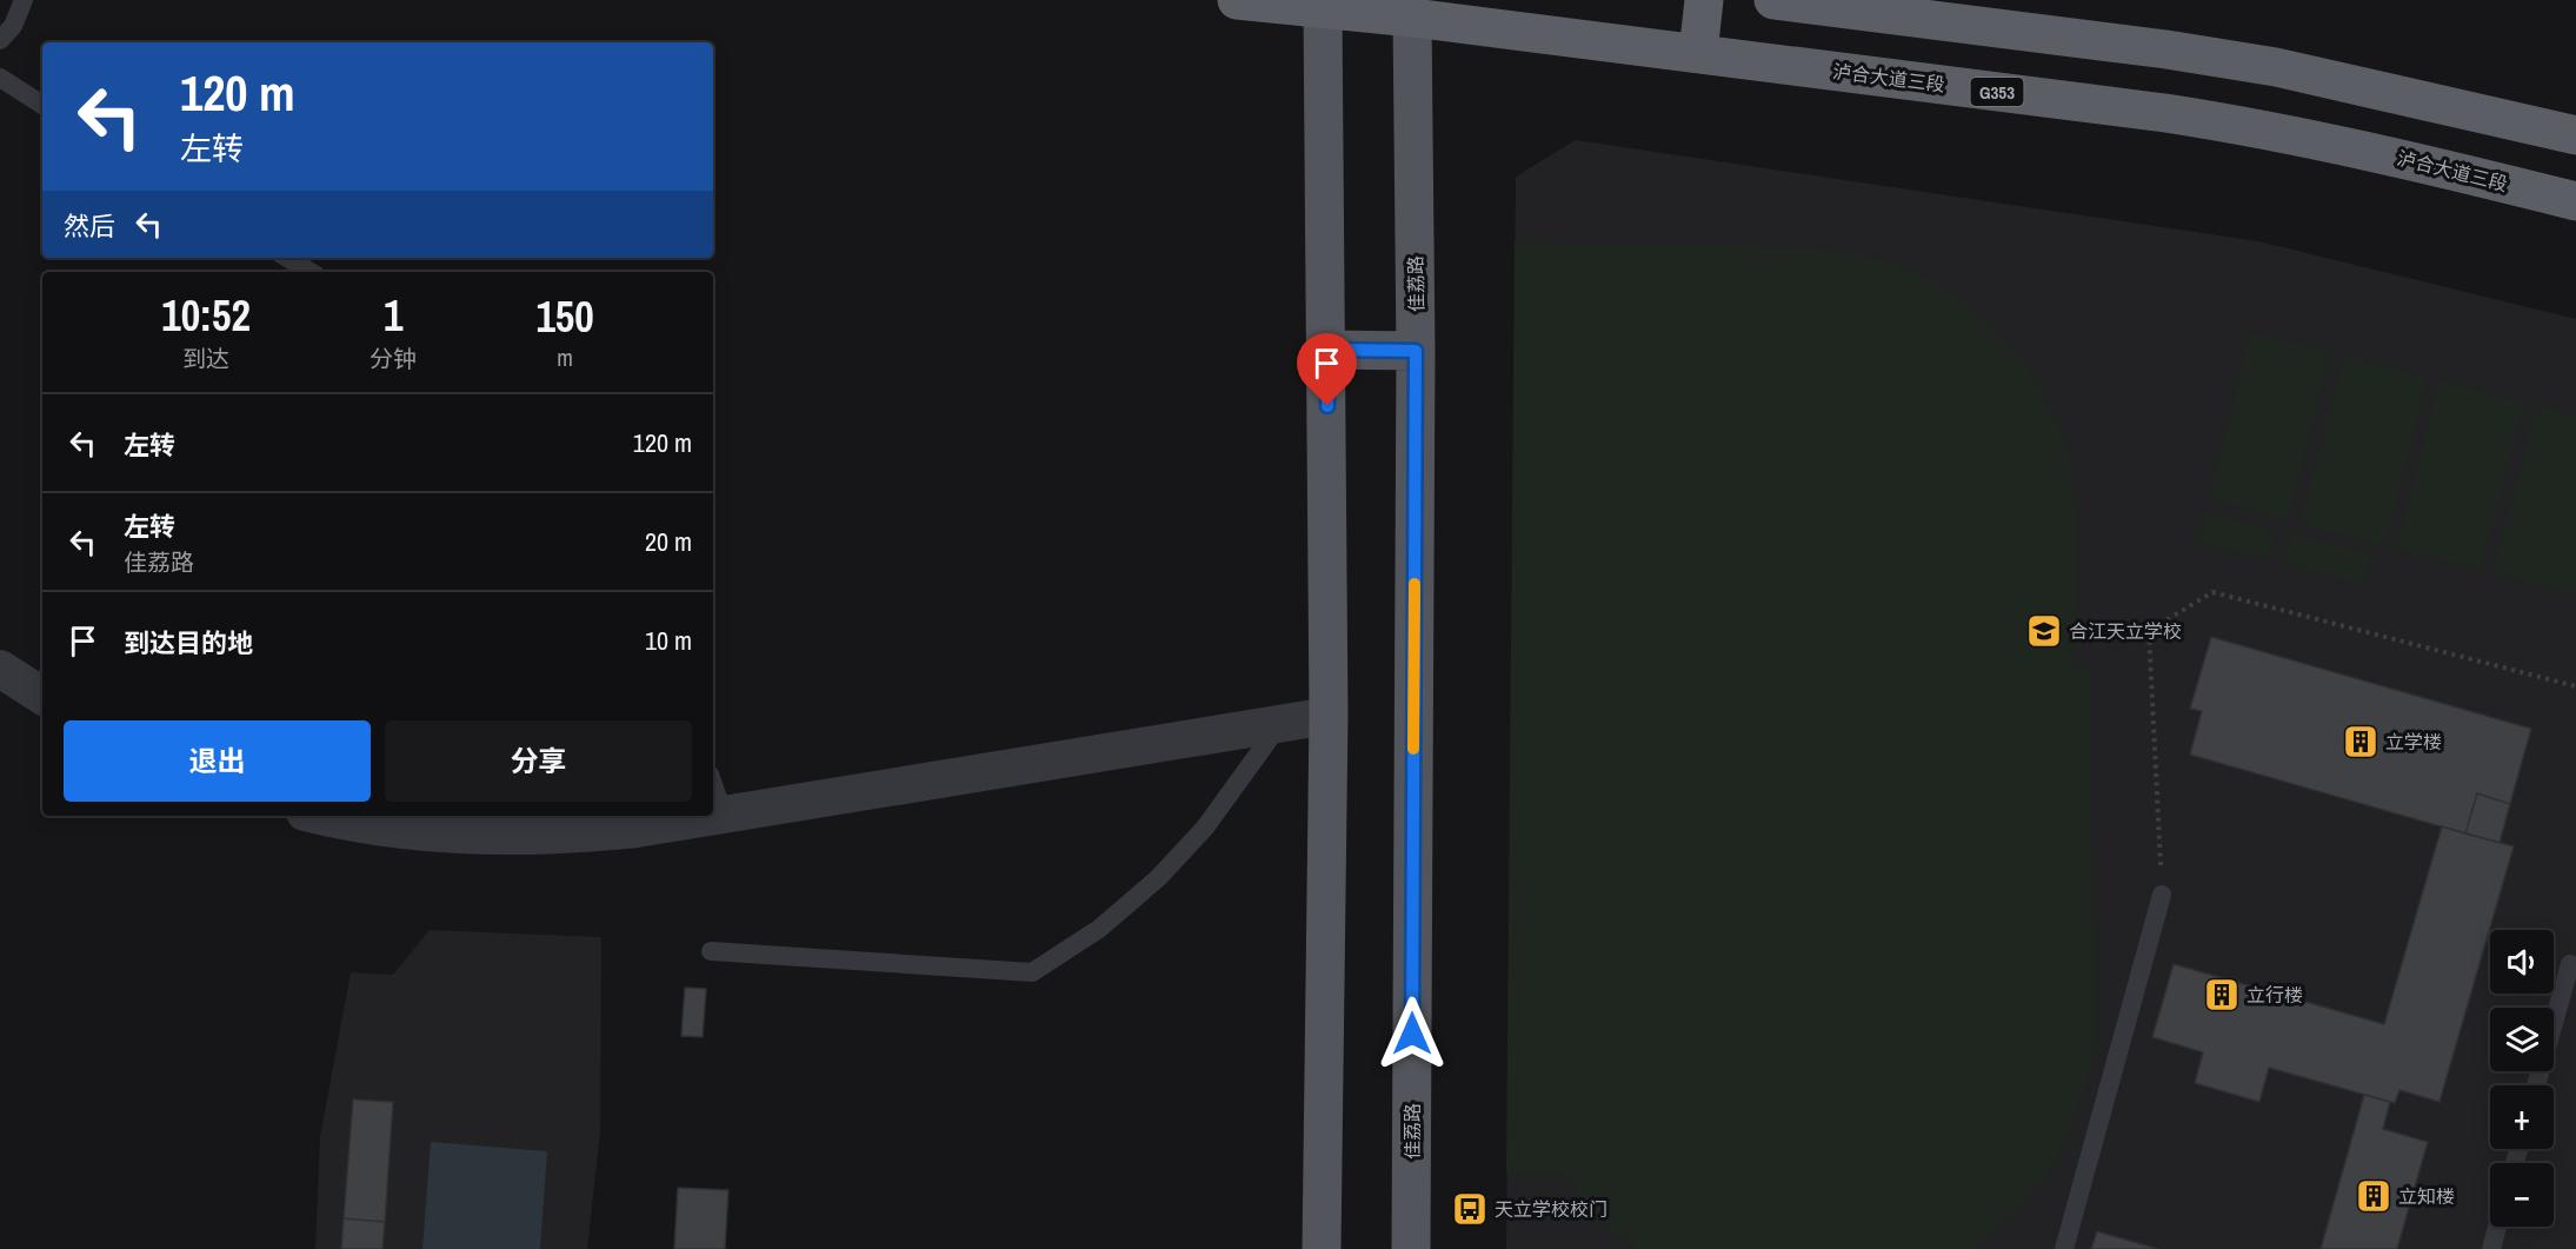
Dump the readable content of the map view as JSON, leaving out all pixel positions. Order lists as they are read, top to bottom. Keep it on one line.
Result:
{"streets":{"highway":["泸合大道三段","G353"],"main road":["佳荔路"]},"crossings":[["泸合大道三段","佳荔路"]],"places":{"school or university":["合江天立学校"],"building":["立学楼","立行楼","立知楼"],"bus stop":["天立学校校门"]},"page":{"turn":["120 m","左转"],"then":"然后","eta":["10:52","到达","1","分钟","150","m"],"list":[{"name":"左转","value":"120 m"},{"name":"左转","note":"佳荔路","value":"20 m"},{"name":"到达目的地","value":"10 m"}],"buttons":["退出","分享"],"map_buttons":["+","−"]}}
